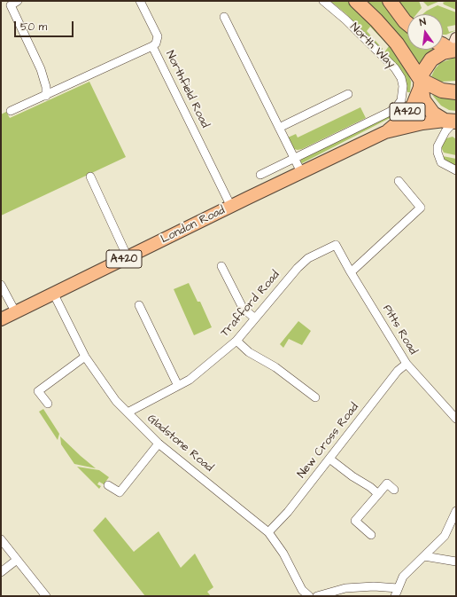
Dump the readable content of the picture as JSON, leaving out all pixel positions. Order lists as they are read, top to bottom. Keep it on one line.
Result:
{"streets":{"highway":["North Way"],"main road":["A420","London Road"],"street":["Northfield Road","Trafford Road","Pitts Road","New Cross Road","Gladstone Road"]},"crossings":[["North Way","London Road"],["Northfield Road","London Road"],["London Road","Gladstone Road"],["Trafford Road","Pitts Road"],["Trafford Road","Gladstone Road"],["Pitts Road","New Cross Road"],["New Cross Road","Gladstone Road"]],"scale_bar":"50 m","north":"top"}
